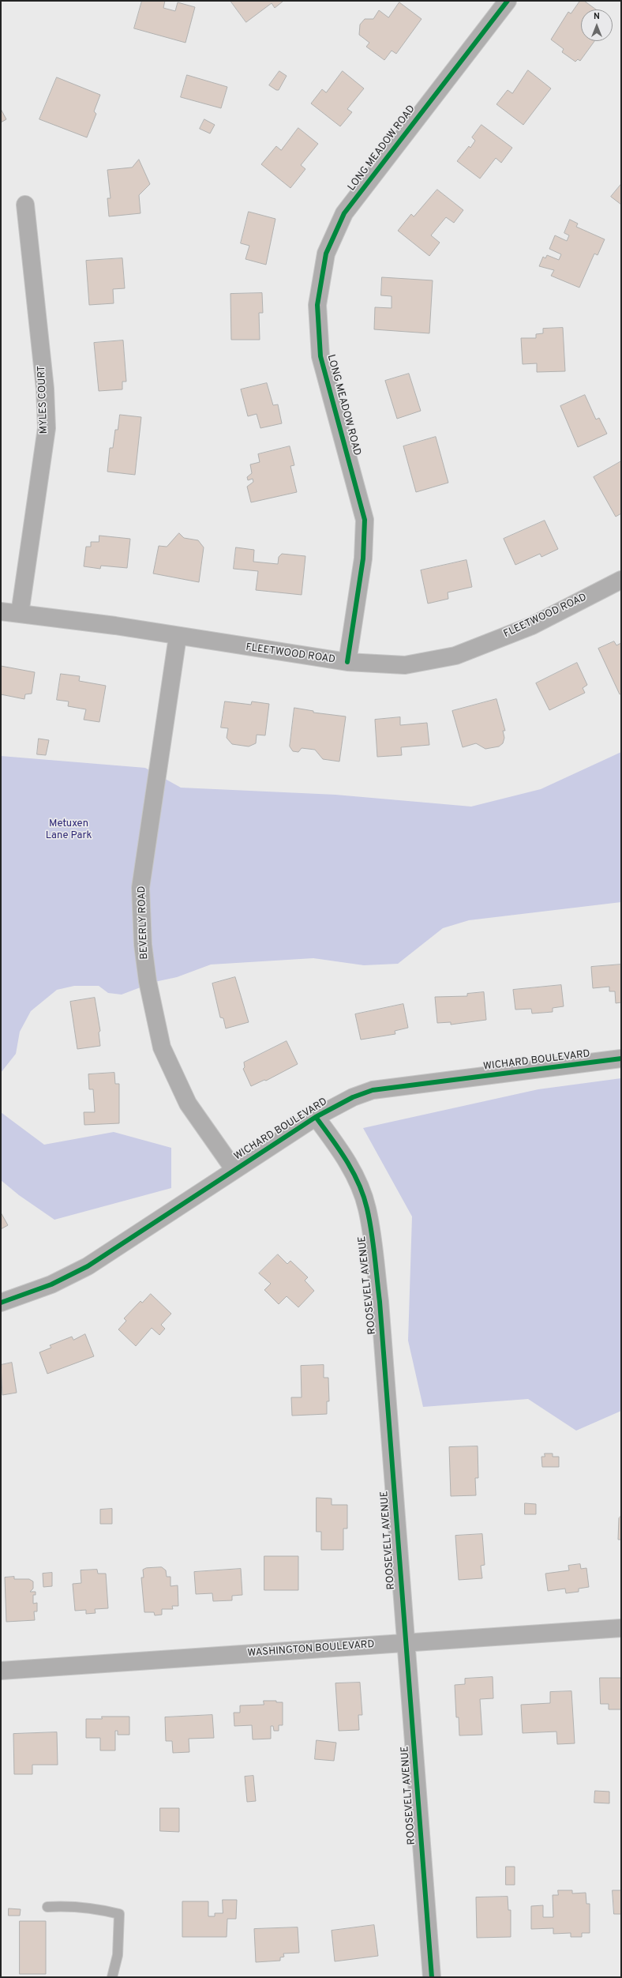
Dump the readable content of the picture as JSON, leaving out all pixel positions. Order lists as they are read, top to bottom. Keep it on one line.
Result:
{"streets":{"street":["LONG MEADOW ROAD","MYLES COURT","FLEETWOOD ROAD","BEVERLY ROAD","WICHARD BOULEVARD","ROOSEVELT AVENUE","WASHINGTON BOULEVARD"]},"crossings":[["LONG MEADOW ROAD","FLEETWOOD ROAD"],["MYLES COURT","FLEETWOOD ROAD"],["FLEETWOOD ROAD","BEVERLY ROAD"],["BEVERLY ROAD","WICHARD BOULEVARD"],["WICHARD BOULEVARD","ROOSEVELT AVENUE"],["ROOSEVELT AVENUE","WASHINGTON BOULEVARD"]],"parks":["Metuxen Lane Park"],"north":"top"}
